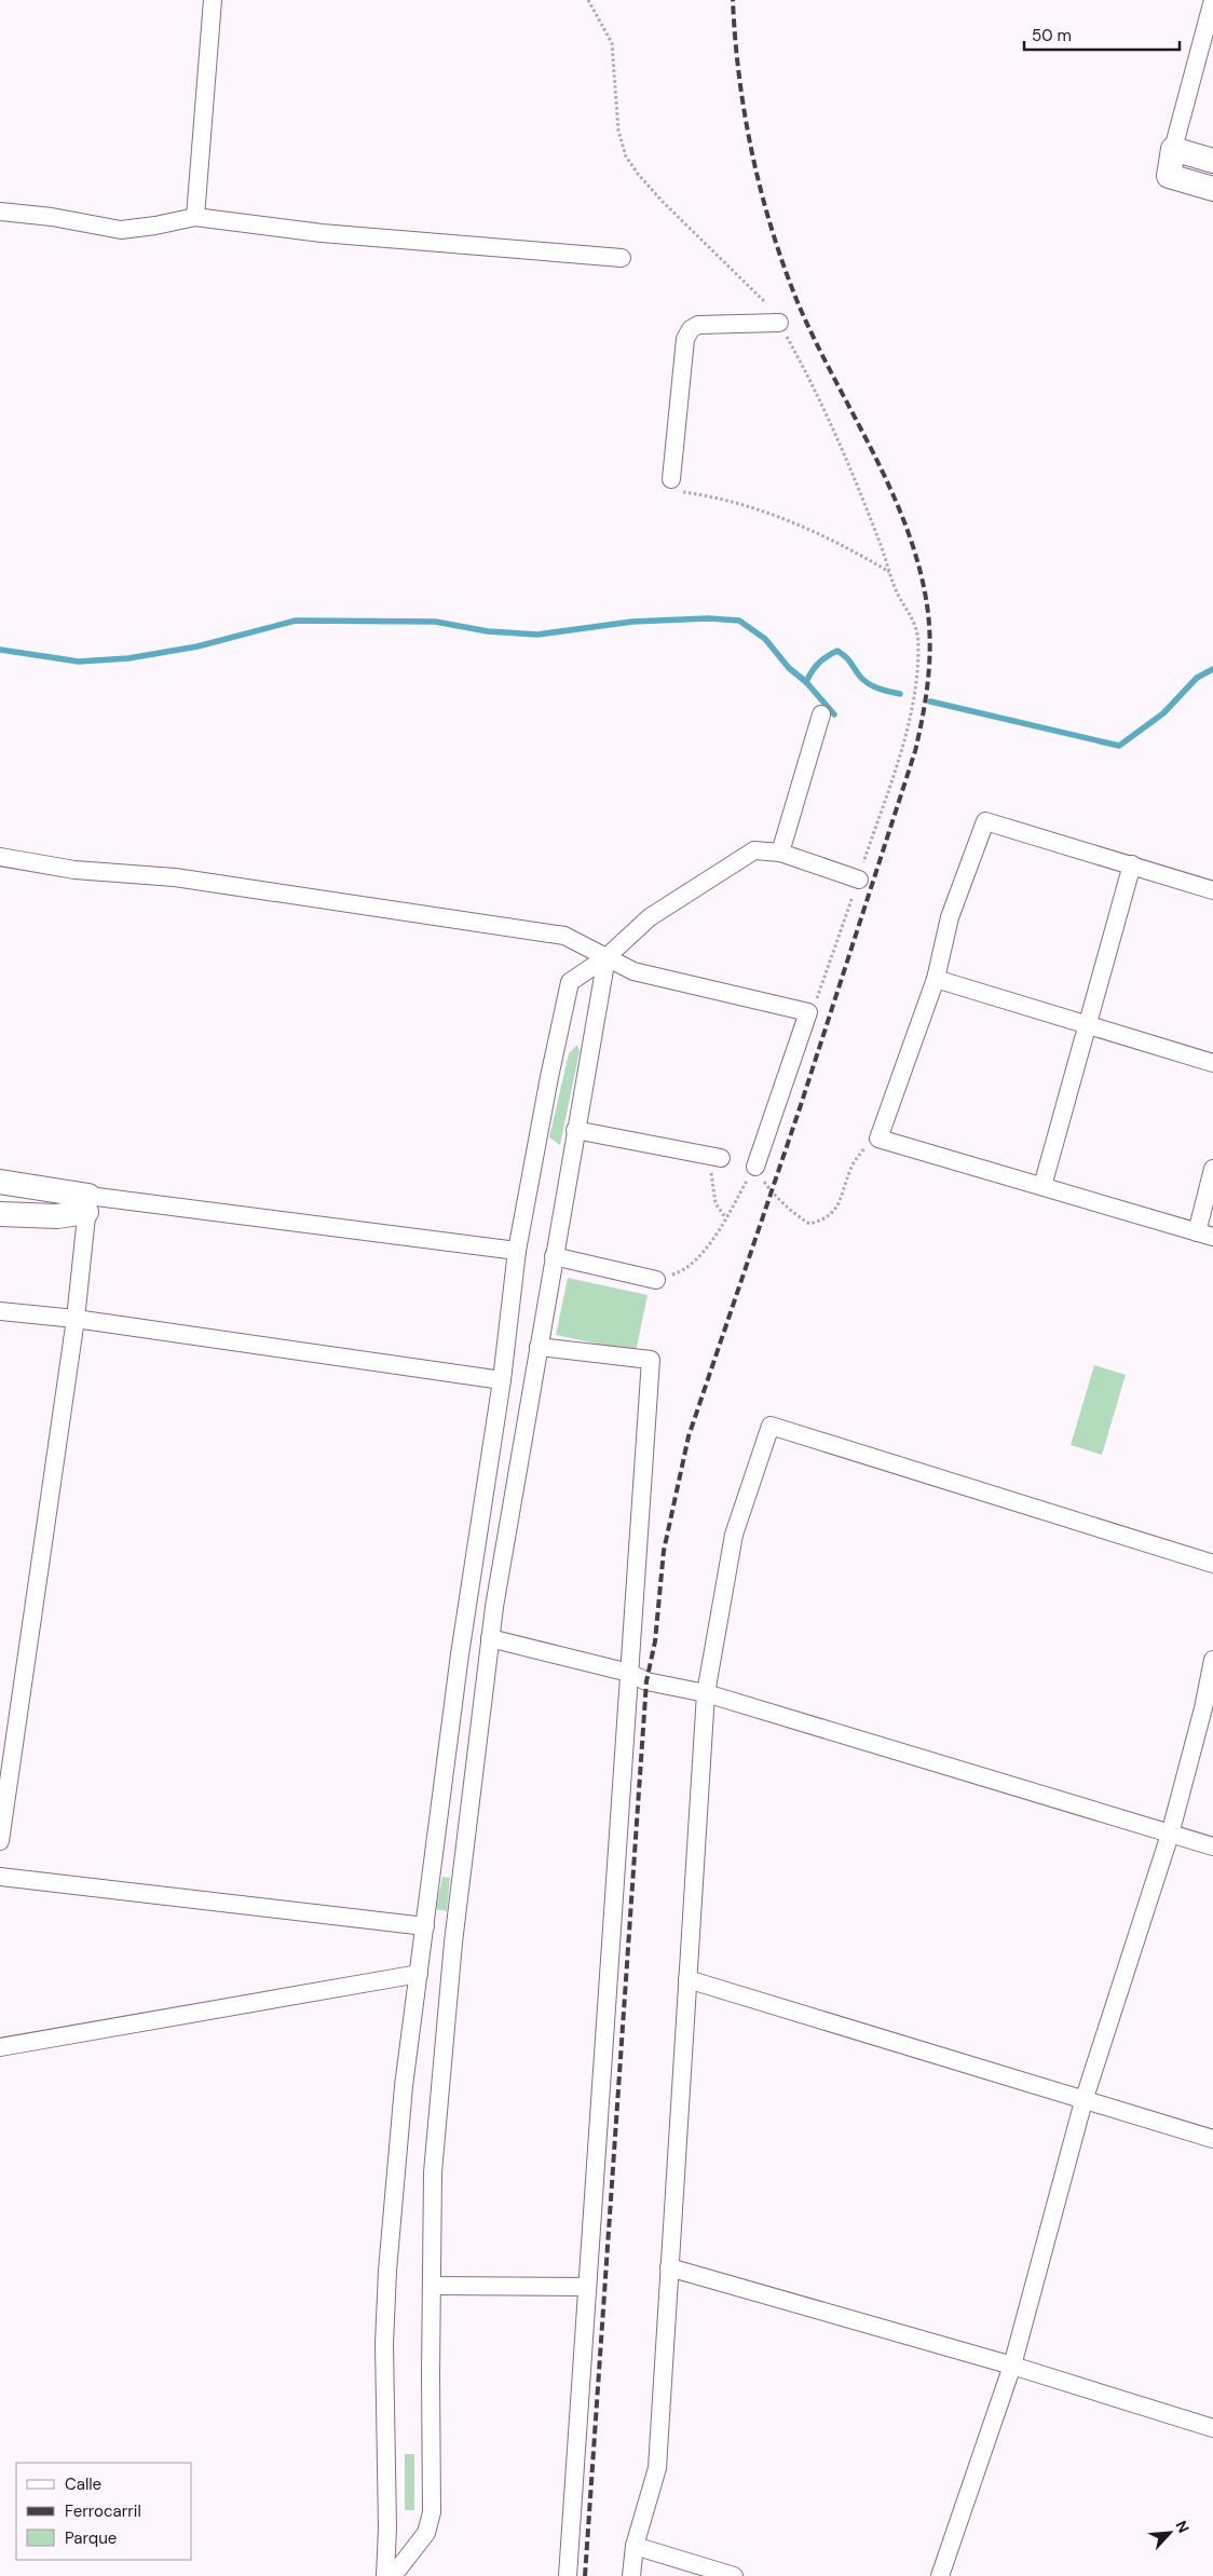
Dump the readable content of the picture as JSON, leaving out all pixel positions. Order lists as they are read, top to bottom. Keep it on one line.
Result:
{"legend":["Calle","Ferrocarril","Parque"],"scale_bar":"50 m","north":"top right"}
